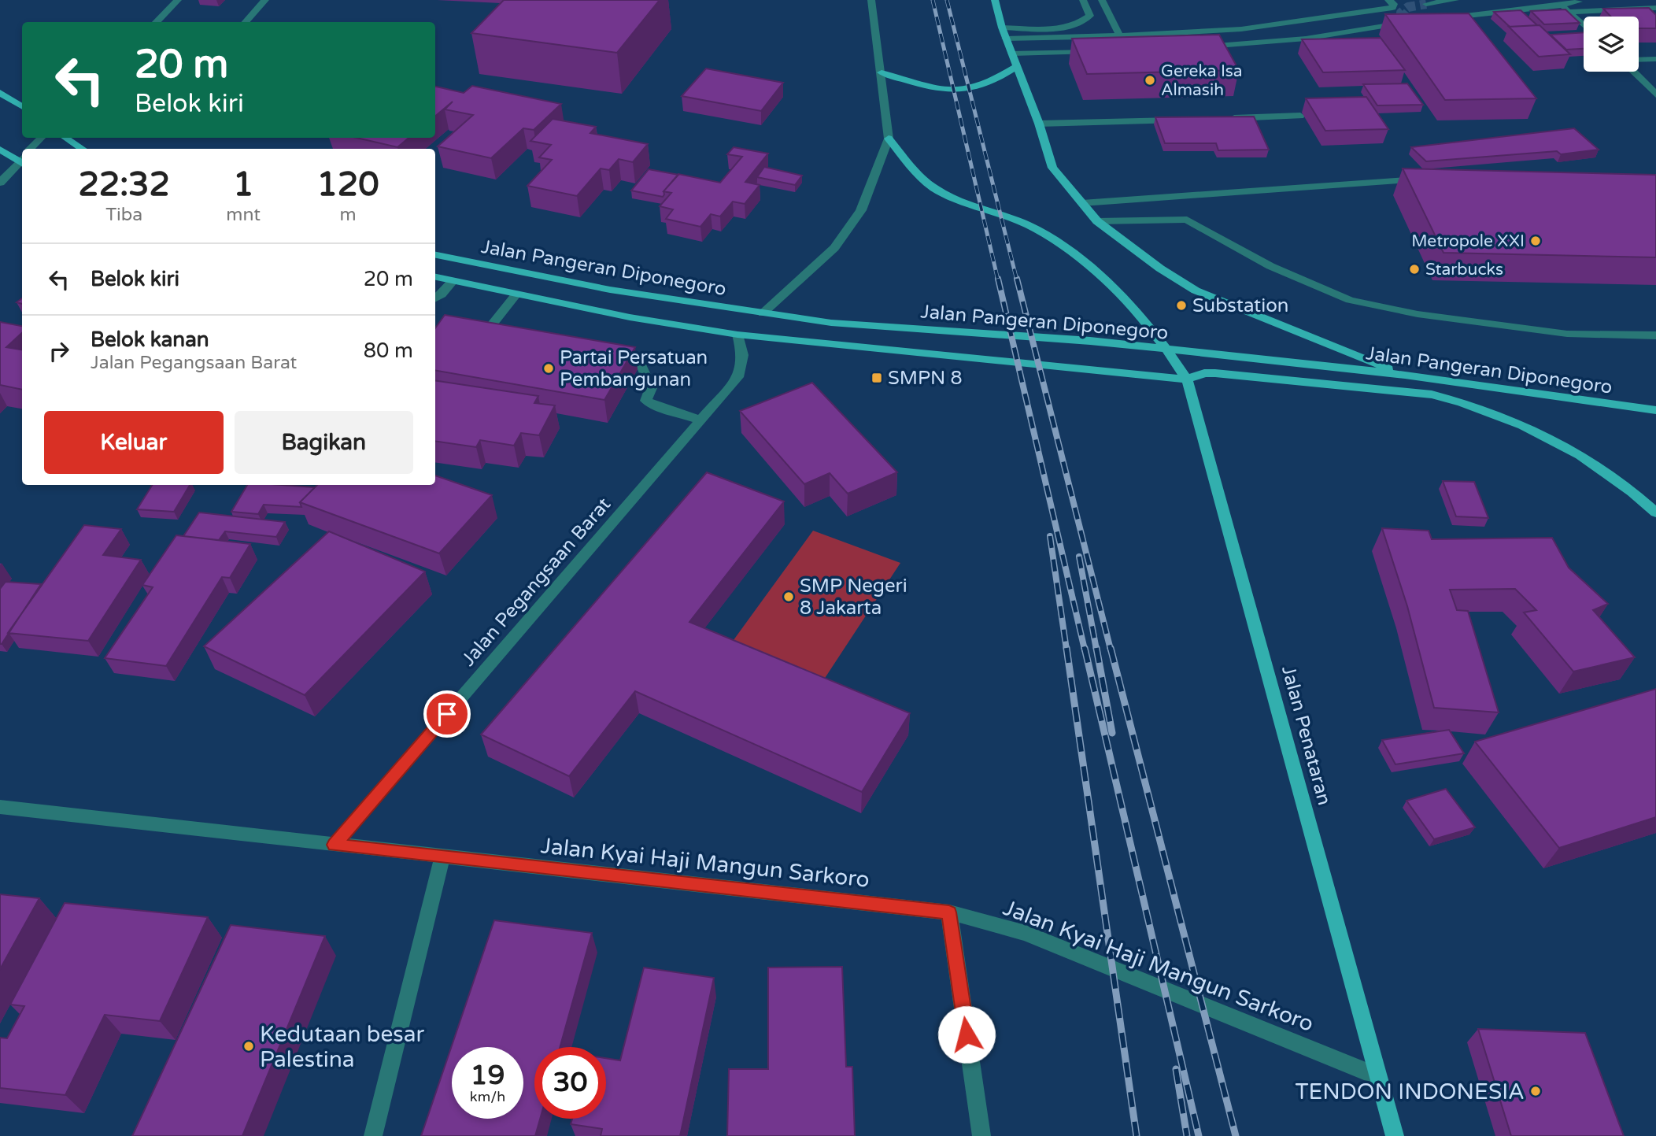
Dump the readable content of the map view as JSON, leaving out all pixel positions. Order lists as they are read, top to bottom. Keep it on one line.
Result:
{"streets":{"main road":["Jalan Pangeran Diponegoro","Jalan Penataran"],"street":["Jalan Pegangsaan Barat","Jalan Kyai Haji Mangun Sarkoro"]},"crossings":[["Jalan Pangeran Diponegoro","Jalan Pegangsaan Barat"],["Jalan Pangeran Diponegoro","Jalan Penataran"],["Jalan Pegangsaan Barat","Jalan Kyai Haji Mangun Sarkoro"],["Jalan Penataran","Jalan Kyai Haji Mangun Sarkoro"]],"places":{"other":["Gereka Isa Almasih","Metropole XXI","Starbucks","Substation","Partai Persatuan Pembangunan","SMP Negeri 8 Jakarta","Kedutaan besar Palestina","TENDON INDONESIA"],"transit":["SMPN 8"]},"page":{"turn":["20 m","Belok kiri"],"eta":["22:32","Tiba","1","mnt","120","m"],"list":[{"name":"Belok kiri","value":"20 m"},{"name":"Belok kanan","note":"Jalan Pegangsaan Barat","value":"80 m"}],"buttons":["Keluar","Bagikan"],"speed":"19 km/h","limit":"30"}}
